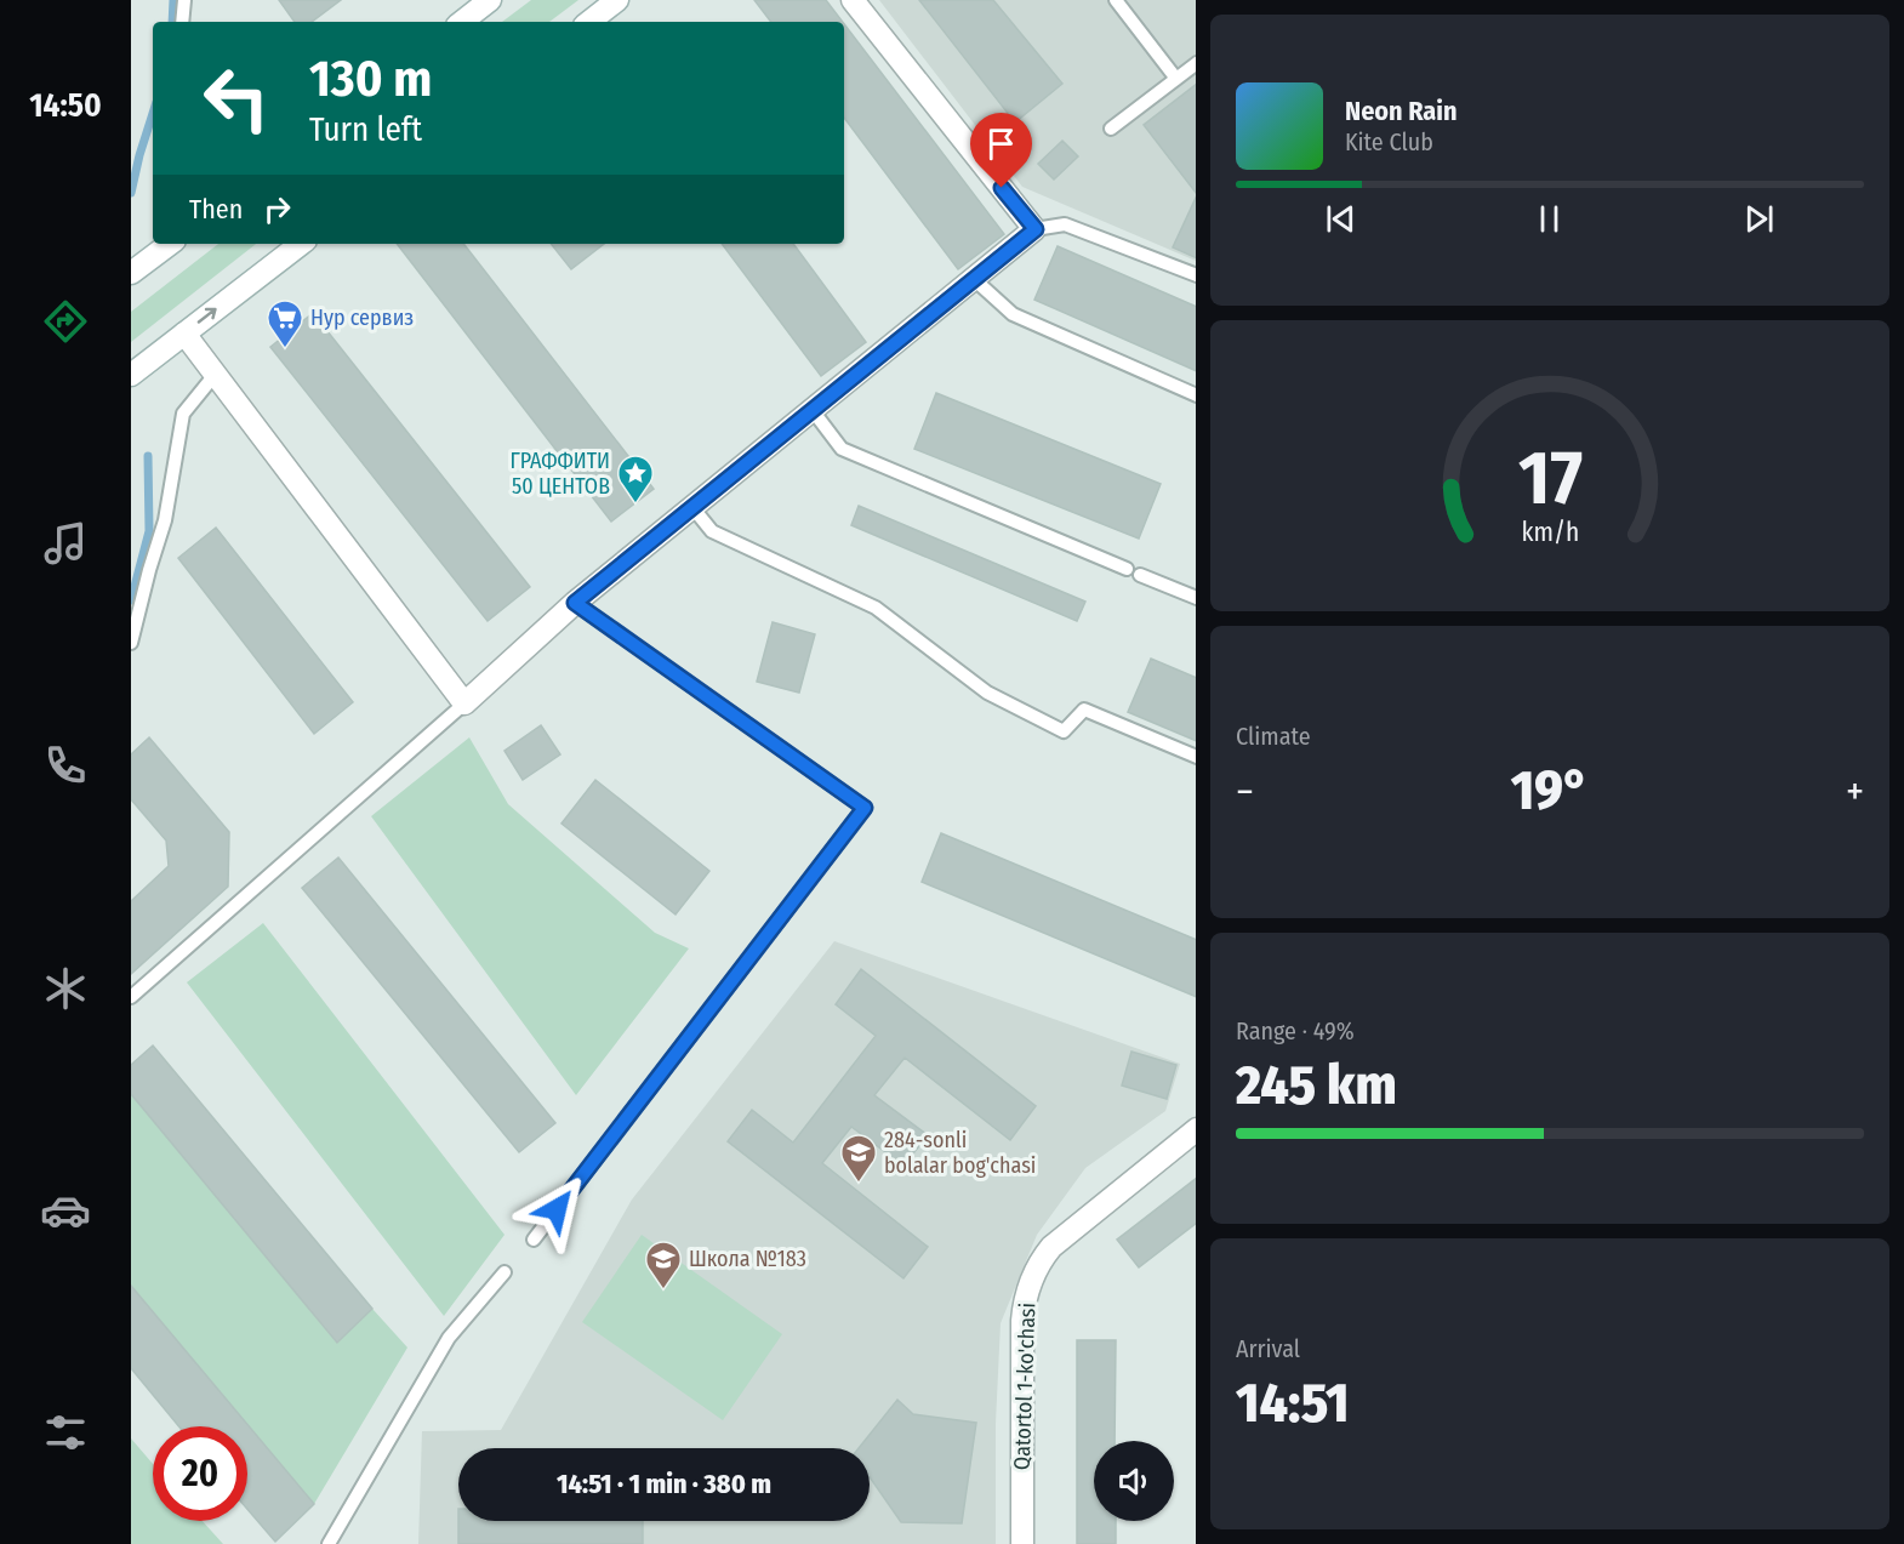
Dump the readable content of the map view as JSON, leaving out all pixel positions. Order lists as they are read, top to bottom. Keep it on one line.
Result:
{"streets":{"street":["Qatortol 1-ko'chasi"]},"places":{"supermarket":["Нур сервиз"],"place":["ГРАФФИТИ 50 ЦЕНТОВ"],"school or university":["284-sonli bolalar bog'chasi","Школа №183"]},"page":{"tabs":"14:50","turn":["130 m","Turn left"],"song":["Neon Rain","Kite Club"],"then":"Then","tile":["Climate",["Range · 49%","245 km"],["Arrival","14:51"]],"heat":["−","19°","+"],"limit":"20","trip":"14:51 · 1 min · 380 m","gauge":["17","km/h"]}}
